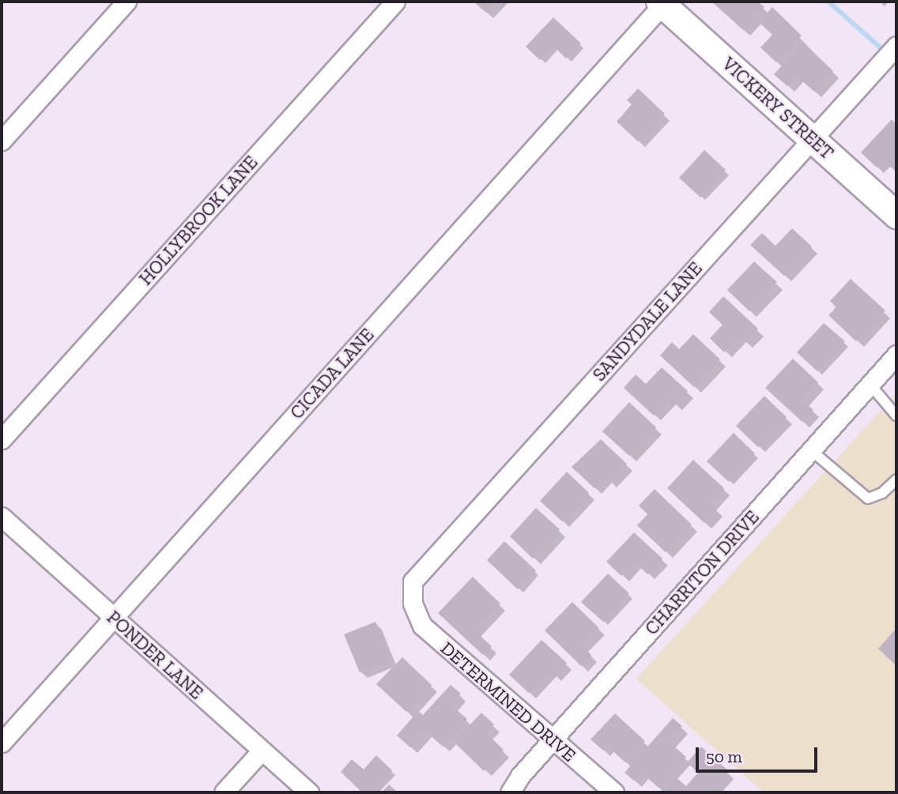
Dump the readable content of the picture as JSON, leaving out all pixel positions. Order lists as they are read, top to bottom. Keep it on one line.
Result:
{"streets":{"street":["VICKERY STREET","HOLLYBROOK LANE","SANDYDALE LANE","CICADA LANE","CHARRITON DRIVE","PONDER LANE","DETERMINED DRIVE"]},"crossings":[["VICKERY STREET","SANDYDALE LANE"],["VICKERY STREET","CICADA LANE"],["SANDYDALE LANE","DETERMINED DRIVE"],["CICADA LANE","PONDER LANE"],["CHARRITON DRIVE","DETERMINED DRIVE"]],"scale_bar":"50 m"}
